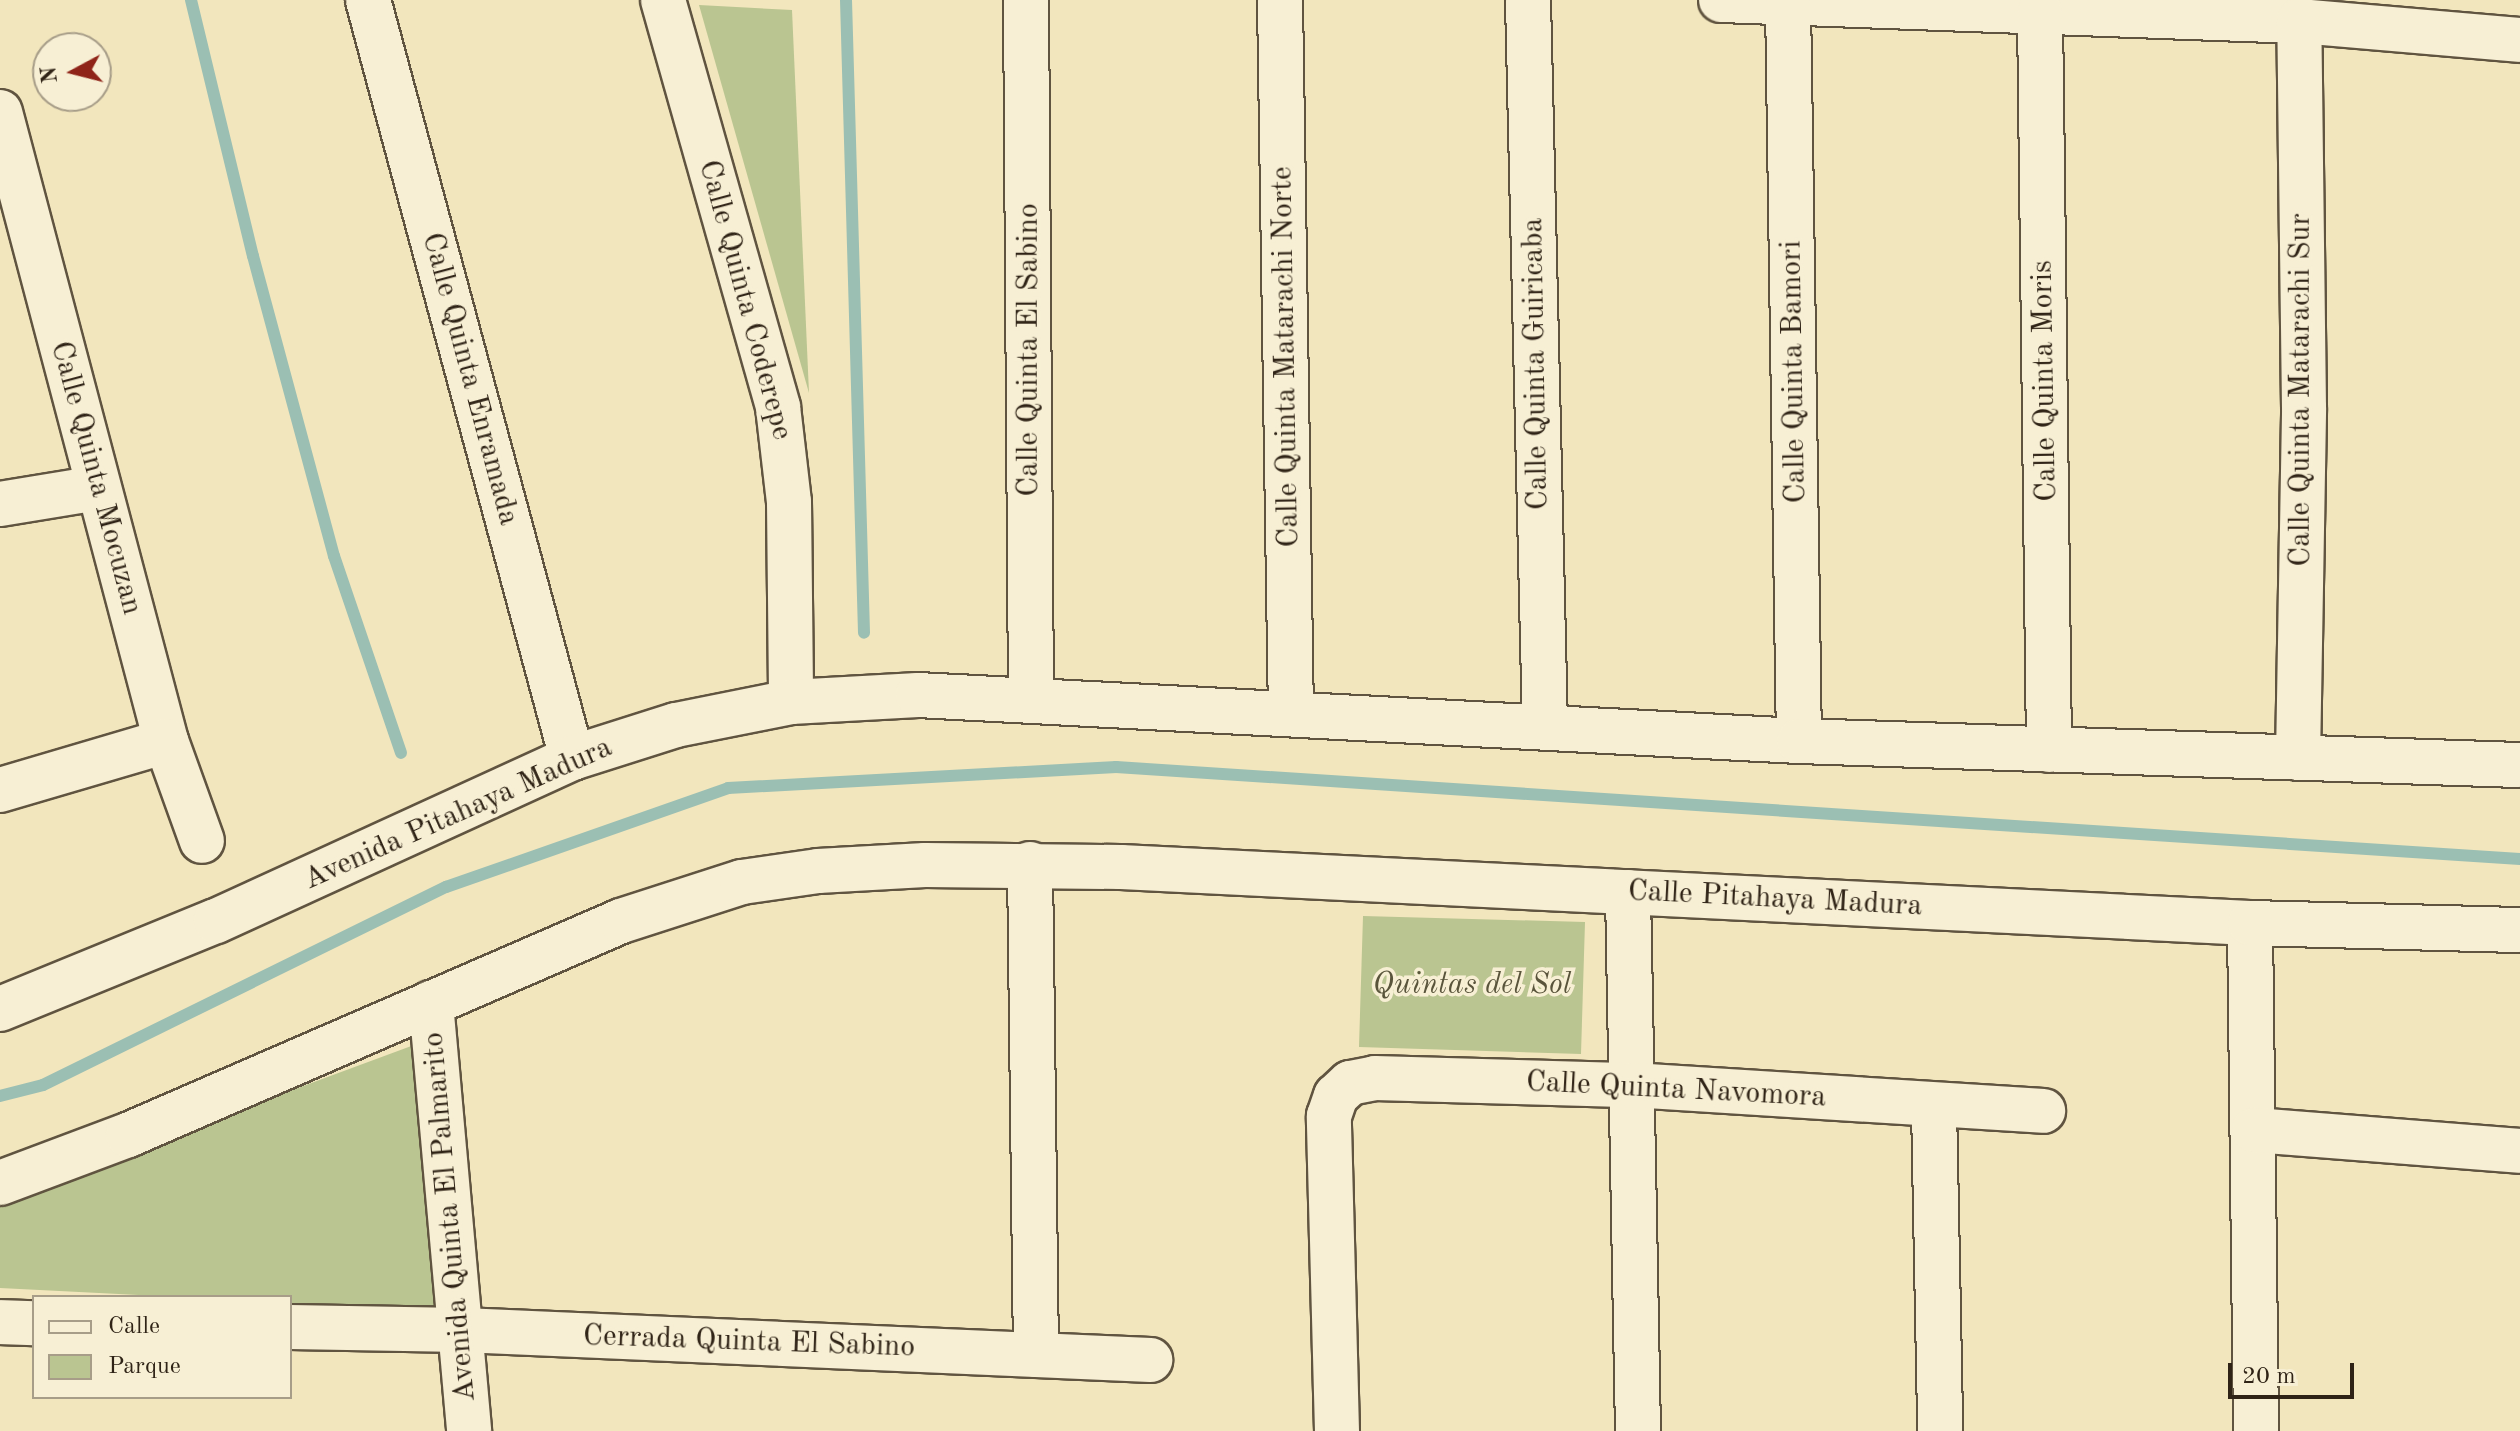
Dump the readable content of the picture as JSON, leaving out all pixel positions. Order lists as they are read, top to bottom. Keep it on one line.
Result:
{"streets":{"street":["Calle Quinta Coderepe","Calle Quinta El Sabino","Calle Quinta Matarachi Norte","Calle Quinta Guiricaba","Calle Quinta Bamori","Calle Quinta Enramada","Calle Quinta Moris","Calle Quinta Matarachi Sur","Calle Quinta Mocuzan","Avenida Pitahaya Madura","Calle Pitahaya Madura","Calle Quinta Navomora","Avenida Quinta El Palmarito","Cerrada Quinta El Sabino"]},"crossings":[["Calle Quinta Coderepe","Avenida Pitahaya Madura"],["Calle Quinta El Sabino","Avenida Pitahaya Madura"],["Calle Quinta Enramada","Avenida Pitahaya Madura"],["Avenida Quinta El Palmarito","Cerrada Quinta El Sabino"]],"parks":["Quintas del Sol"],"legend":["Calle","Parque"],"scale_bar":"20 m","north":"left"}
